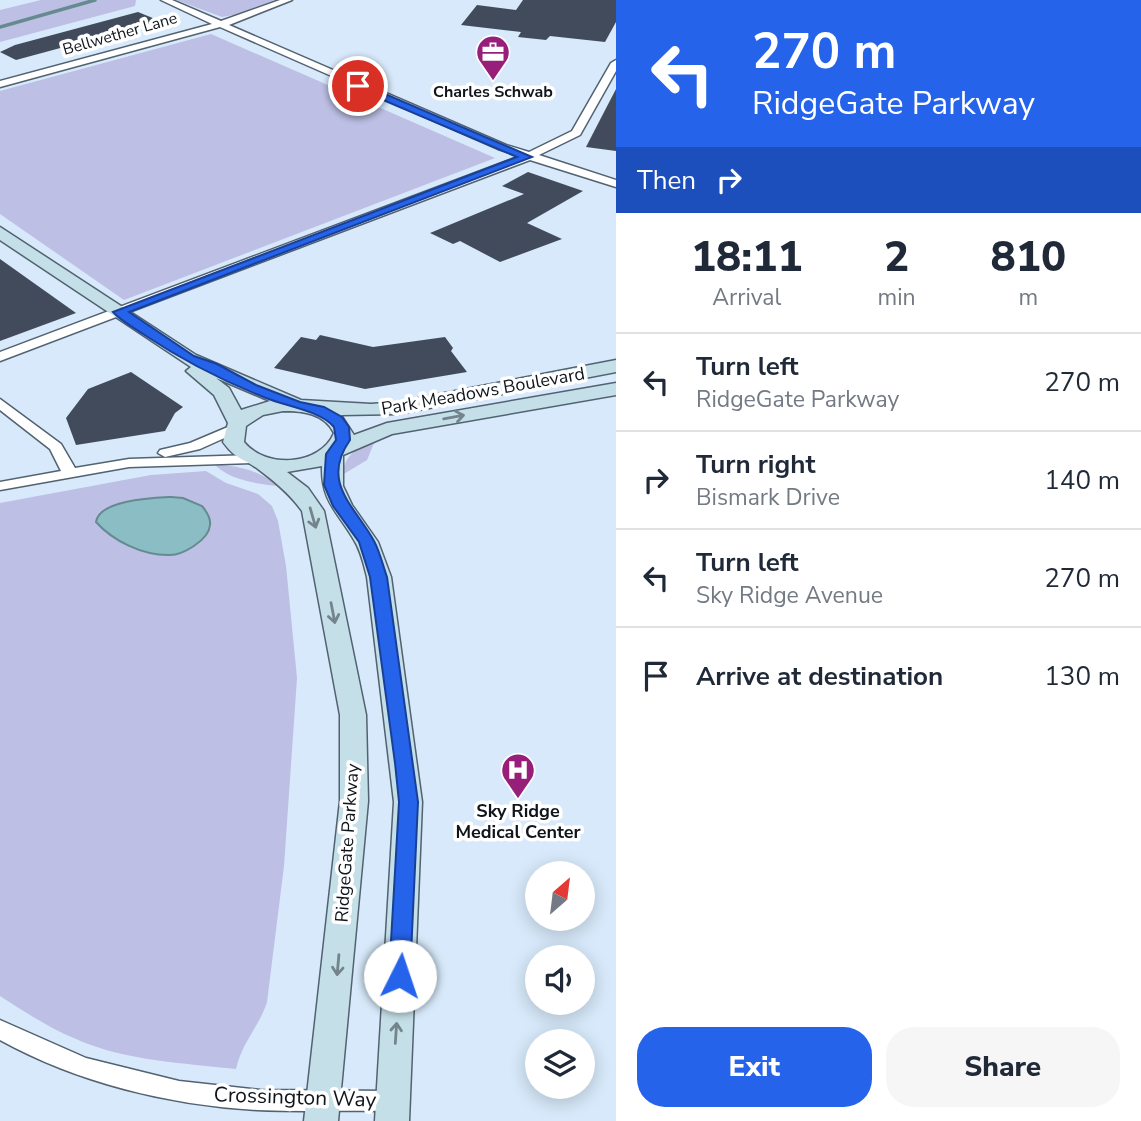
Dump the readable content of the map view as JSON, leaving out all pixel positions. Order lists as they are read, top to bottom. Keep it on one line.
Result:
{"streets":{"main road":["Park Meadows Boulevard","RidgeGate Parkway"],"street":["Bellwether Lane","Crossington Way"]},"crossings":[["Park Meadows Boulevard","RidgeGate Parkway"],["RidgeGate Parkway","Crossington Way"]],"places":{"office":["Charles Schwab"],"hospital":["Sky Ridge Medical Center"]},"north":"top right","page":{"turn":["270 m","RidgeGate Parkway"],"then":"Then","eta":["18:11","Arrival","2","min","810","m"],"list":[{"name":"Turn left","note":"RidgeGate Parkway","value":"270 m"},{"name":"Turn right","note":"Bismark Drive","value":"140 m"},{"name":"Turn left","note":"Sky Ridge Avenue","value":"270 m"},{"name":"Arrive at destination","value":"130 m"}],"buttons":["Exit","Share"]}}
